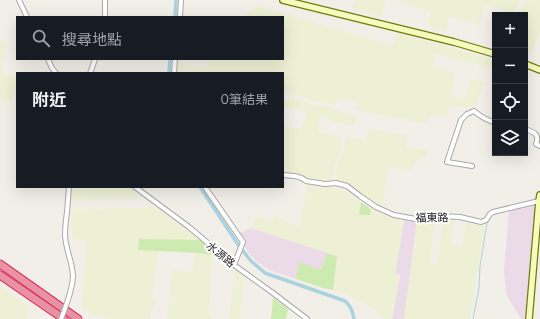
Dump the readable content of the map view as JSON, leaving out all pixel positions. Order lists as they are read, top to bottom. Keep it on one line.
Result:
{"streets":{"street":["福東路","水源路"]},"page":{"map_buttons":["+","−"],"search":"搜尋地點","heading":["附近","0筆結果"]}}
